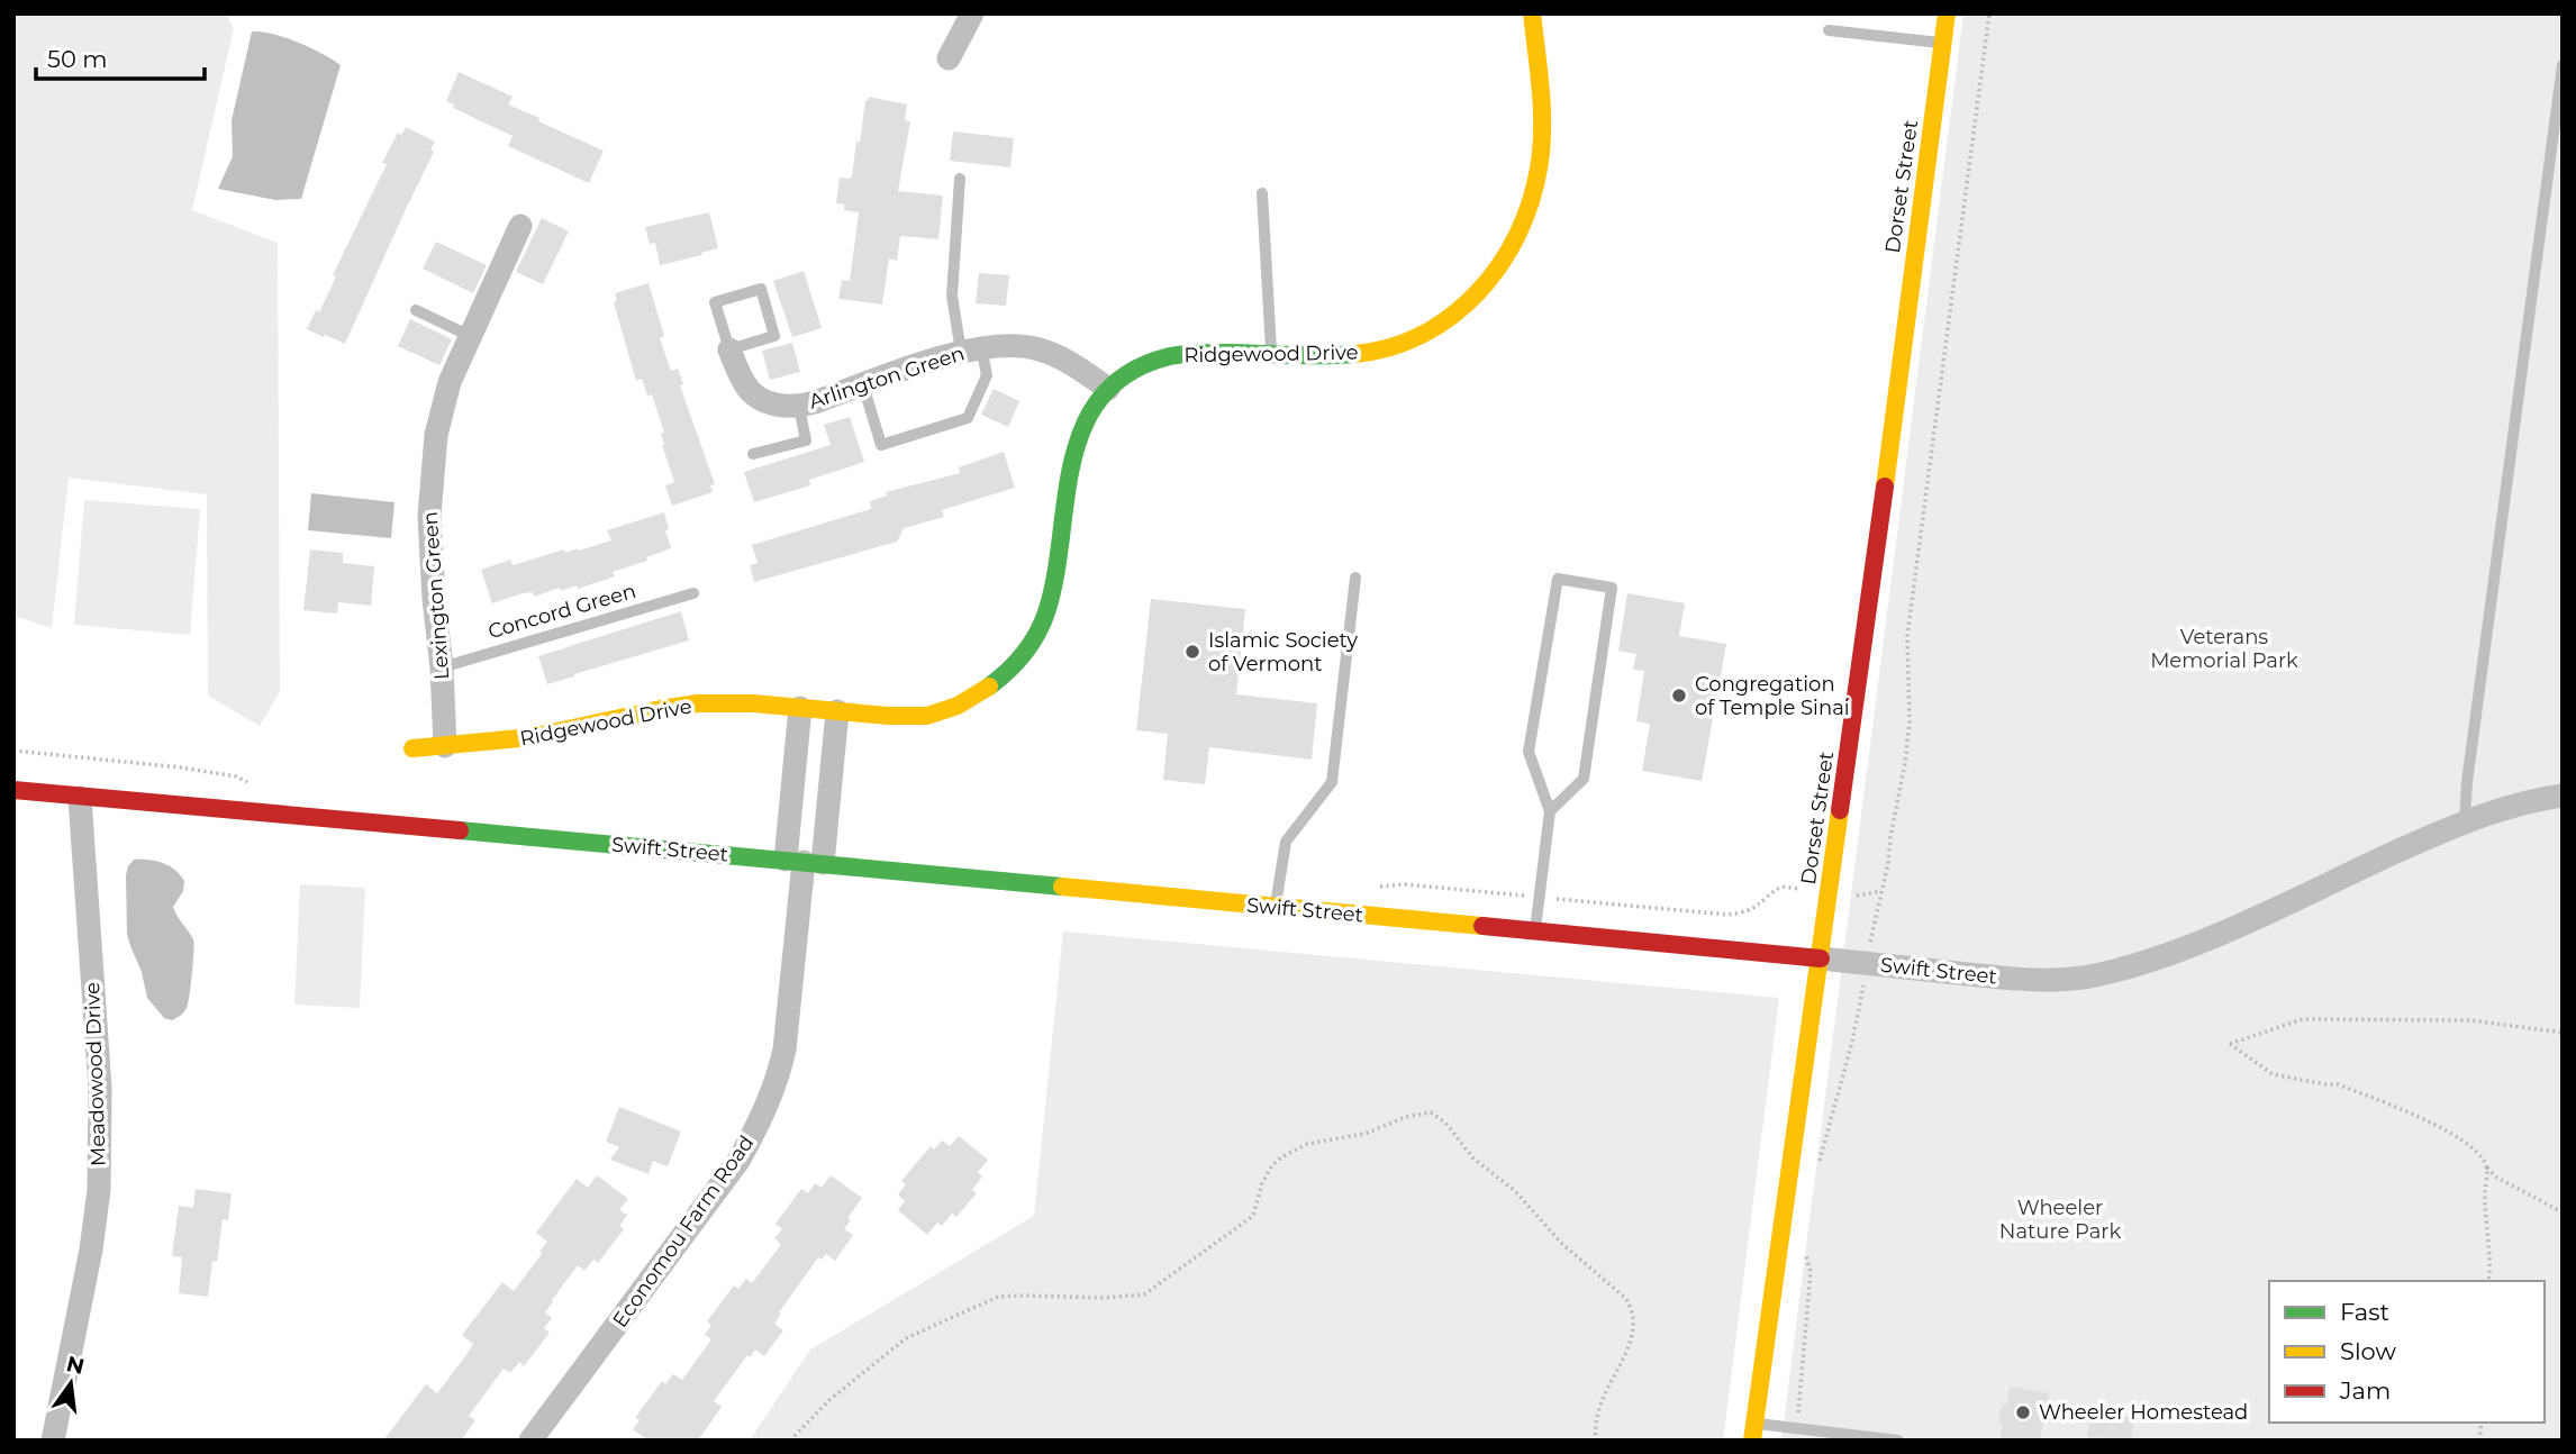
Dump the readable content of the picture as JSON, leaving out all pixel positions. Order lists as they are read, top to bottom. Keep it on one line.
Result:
{"streets":{"street":["Dorset Street","Ridgewood Drive","Arlington Green","Lexington Green","Swift Street","Meadowood Drive","Economou Farm Road"],"lane":["Concord Green"]},"crossings":[["Dorset Street","Swift Street"],["Ridgewood Drive","Arlington Green"],["Ridgewood Drive","Lexington Green"],["Lexington Green","Concord Green"],["Swift Street","Meadowood Drive"],["Swift Street","Economou Farm Road"]],"parks":["Veterans Memorial Park","Wheeler Nature Park"],"places":["Islamic Society of Vermont","Congregation of Temple Sinai","Wheeler Homestead"],"legend":["Fast","Slow","Jam"],"scale_bar":"50 m","north":"top"}
